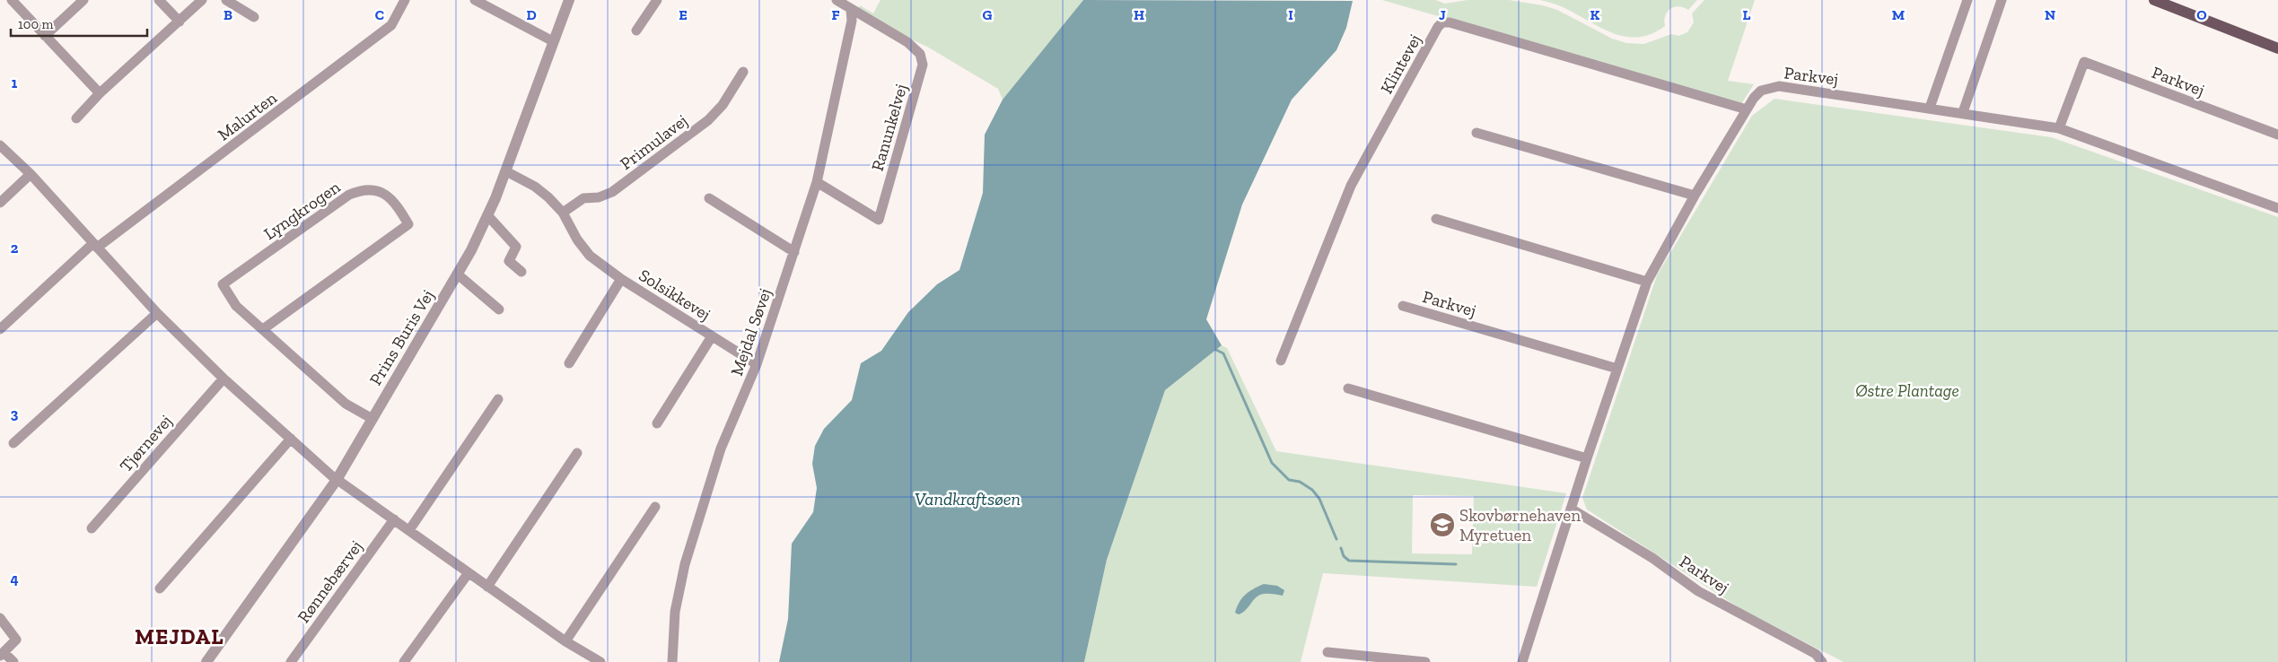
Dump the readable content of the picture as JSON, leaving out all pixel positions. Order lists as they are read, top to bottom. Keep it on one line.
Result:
{"streets":{"street":["Klintevej","Parkvej","Malurten","Ranunkelvej","Primulavej","Lyngkrogen","Solsikkevej","Mejdal Søvej","Prins Buris Vej","Tjørnevej","Rønnebærvej"]},"crossings":[["Klintevej","Parkvej"],["Ranunkelvej","Mejdal Søvej"],["Primulavej","Solsikkevej"],["Lyngkrogen","Prins Buris Vej"],["Solsikkevej","Mejdal Søvej"],["Solsikkevej","Prins Buris Vej"]],"districts":["MEJDAL"],"water":["Vandkraftsøen"],"parks":["Østre Plantage"],"places":{"school or university":["Skovbørnehaven Myretuen"]},"scale_bar":"100 m","grid":{"columns":["B","C","D","E","F","G","H","I","J","K","L","M","N","O"],"rows":["1","2","3","4"]}}
